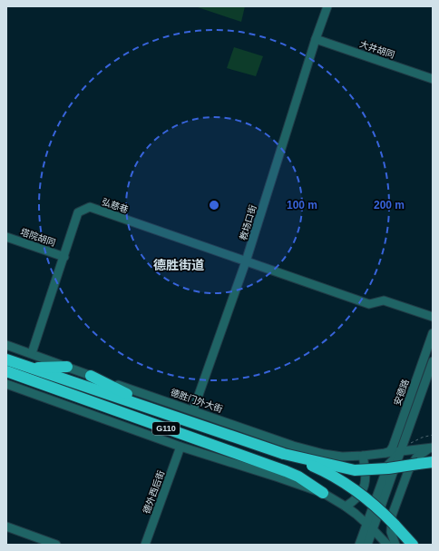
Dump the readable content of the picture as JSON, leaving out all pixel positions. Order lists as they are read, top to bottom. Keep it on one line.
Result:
{"streets":{"highway":["G110"],"street":["大井胡同","弘慈巷","教场口街","塔院胡同","安德路","德胜门外大街","德外西后街"]},"crossings":[["大井胡同","教场口街"],["弘慈巷","教场口街"],["弘慈巷","塔院胡同"],["弘慈巷","德胜门外大街"],["教场口街","德胜门外大街"],["安德路","德胜门外大街"]],"districts":["德胜街道"],"rings":["100 m","200 m"]}
